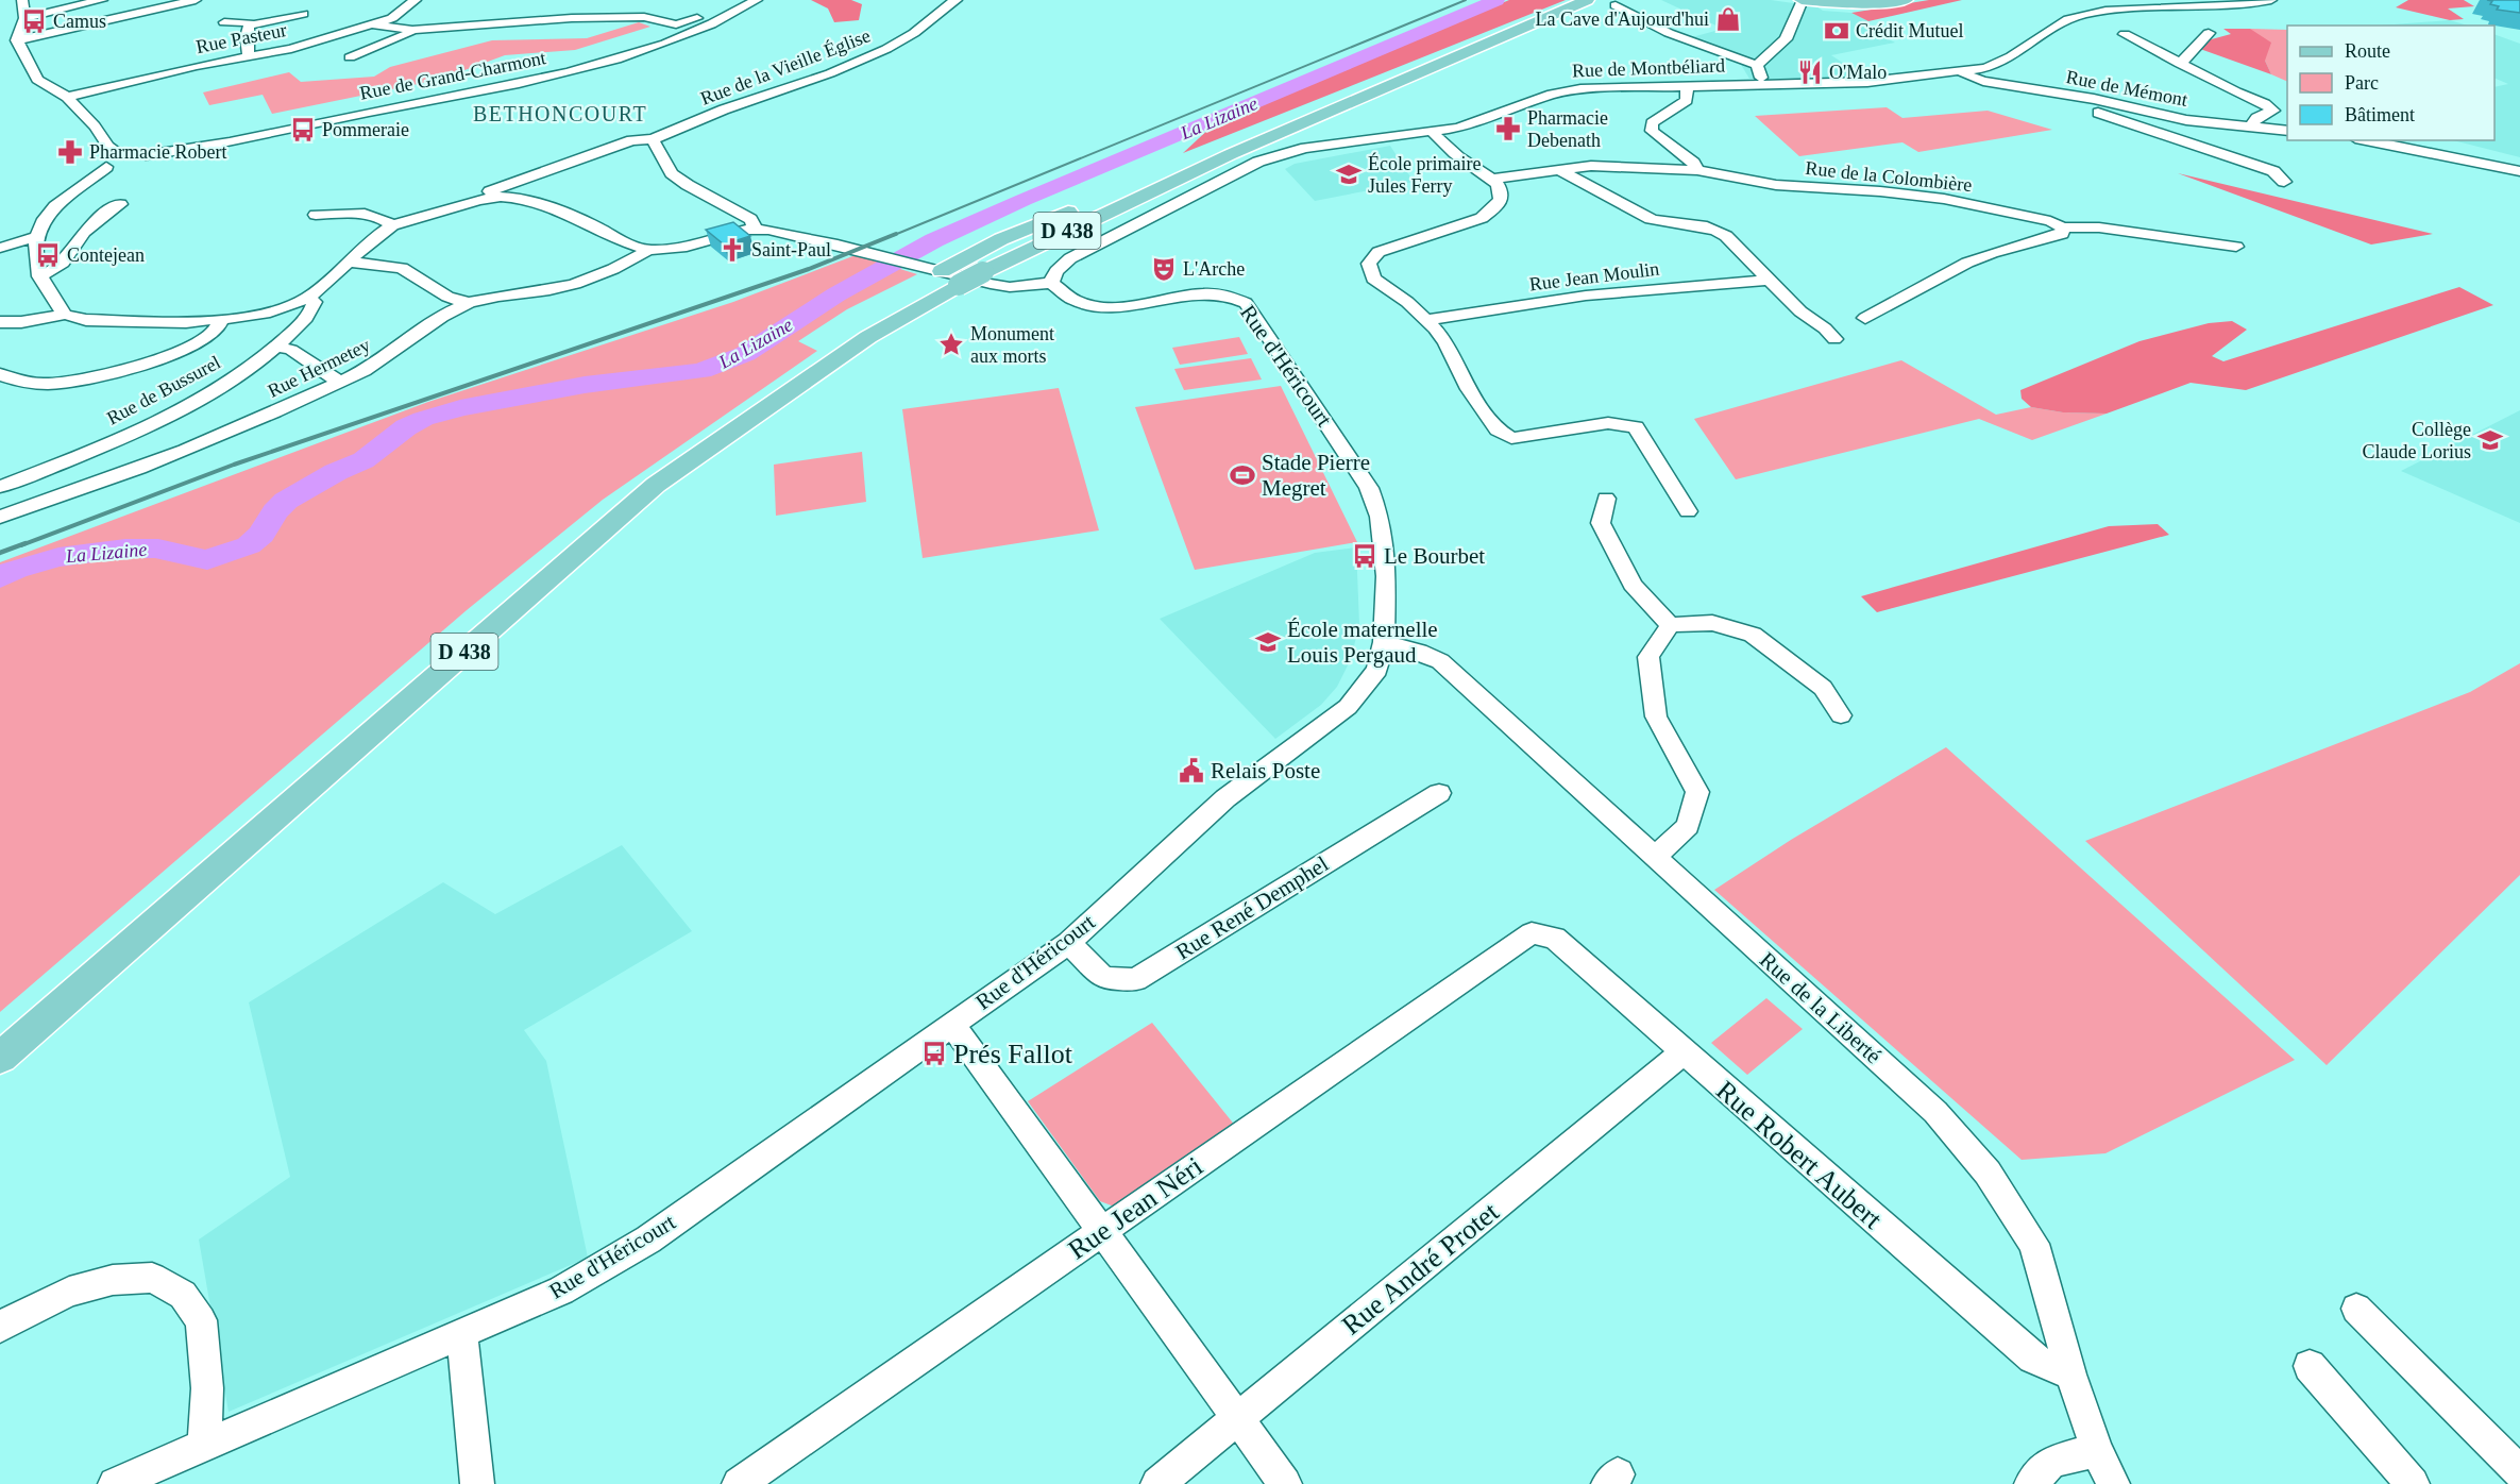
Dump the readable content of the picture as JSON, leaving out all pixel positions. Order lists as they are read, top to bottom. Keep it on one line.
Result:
{"streets":{"main road":["D 438"],"street":["Rue Pasteur","Rue de la Vieille Église","Rue de Montbéliard","Rue de Grand-Charmont","Rue de Mémont","Rue de la Colombière","Rue Jean Moulin","Rue d'Héricourt","Rue Hermetey","Rue de Bussurel","Rue René Demphel","Rue de la Liberté","Rue Robert Aubert","Rue Jean Néri","Rue André Protet"]},"crossings":[["Rue de Montbéliard","Rue de Mémont"],["Rue de Montbéliard","Rue d'Héricourt"],["Rue d'Héricourt","Rue René Demphel"],["Rue d'Héricourt","Rue de la Liberté"],["Rue de la Liberté","Rue Robert Aubert"],["Rue Robert Aubert","Rue Jean Néri"],["Rue Robert Aubert","Rue André Protet"]],"districts":["BETHONCOURT"],"water":["La Lizaine"],"places":{"shop":["La Cave d'Aujourd'hui"],"bus stop":["Camus","Pommeraie","Contejean","Le Bourbet","Prés Fallot"],"bank":["Crédit Mutuel"],"restaurant":["O'Malo"],"pharmacy":["Pharmacie Debenath","Pharmacie Robert"],"school or university":["École primaire Jules Ferry","Collège Claude Lorius","École maternelle Louis Pergaud"],"church":["Saint-Paul"],"theatre":["L'Arche"],"place":["Monument aux morts"],"sports":["Stade Pierre Megret"],"public building":["Relais Poste"]},"legend":["Route","Parc","Bâtiment"]}
